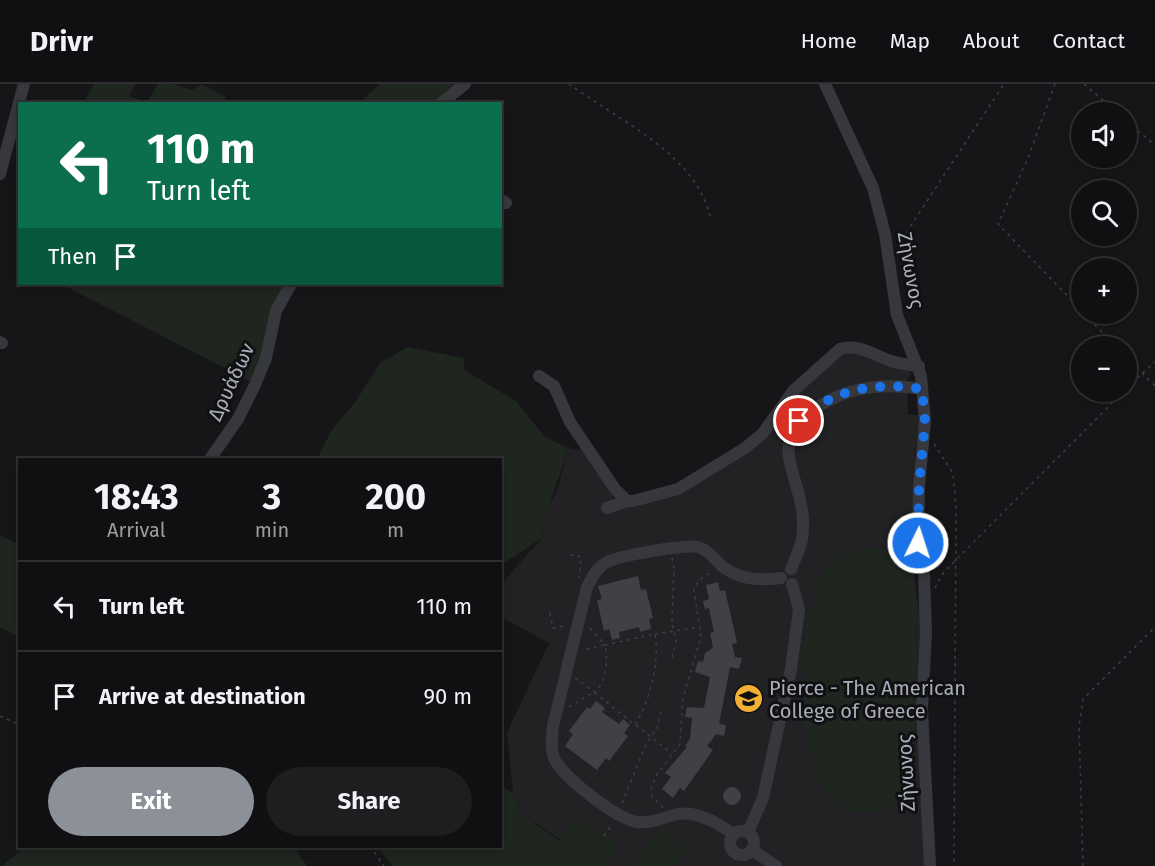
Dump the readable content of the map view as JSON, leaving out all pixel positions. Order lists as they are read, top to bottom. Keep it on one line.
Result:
{"streets":{"street":["Ζήνωνος","Δρυάδων"]},"places":{"school or university":["Pierce - The American College of Greece"]},"page":{"header":"Drivr","nav":["Home","Map","About","Contact"],"map_buttons":["+","−"],"turn":["110 m","Turn left"],"then":"Then","eta":["18:43","Arrival","3","min","200","m"],"list":[{"name":"Turn left","value":"110 m"},{"name":"Arrive at destination","value":"90 m"}],"buttons":["Exit","Share"]}}
